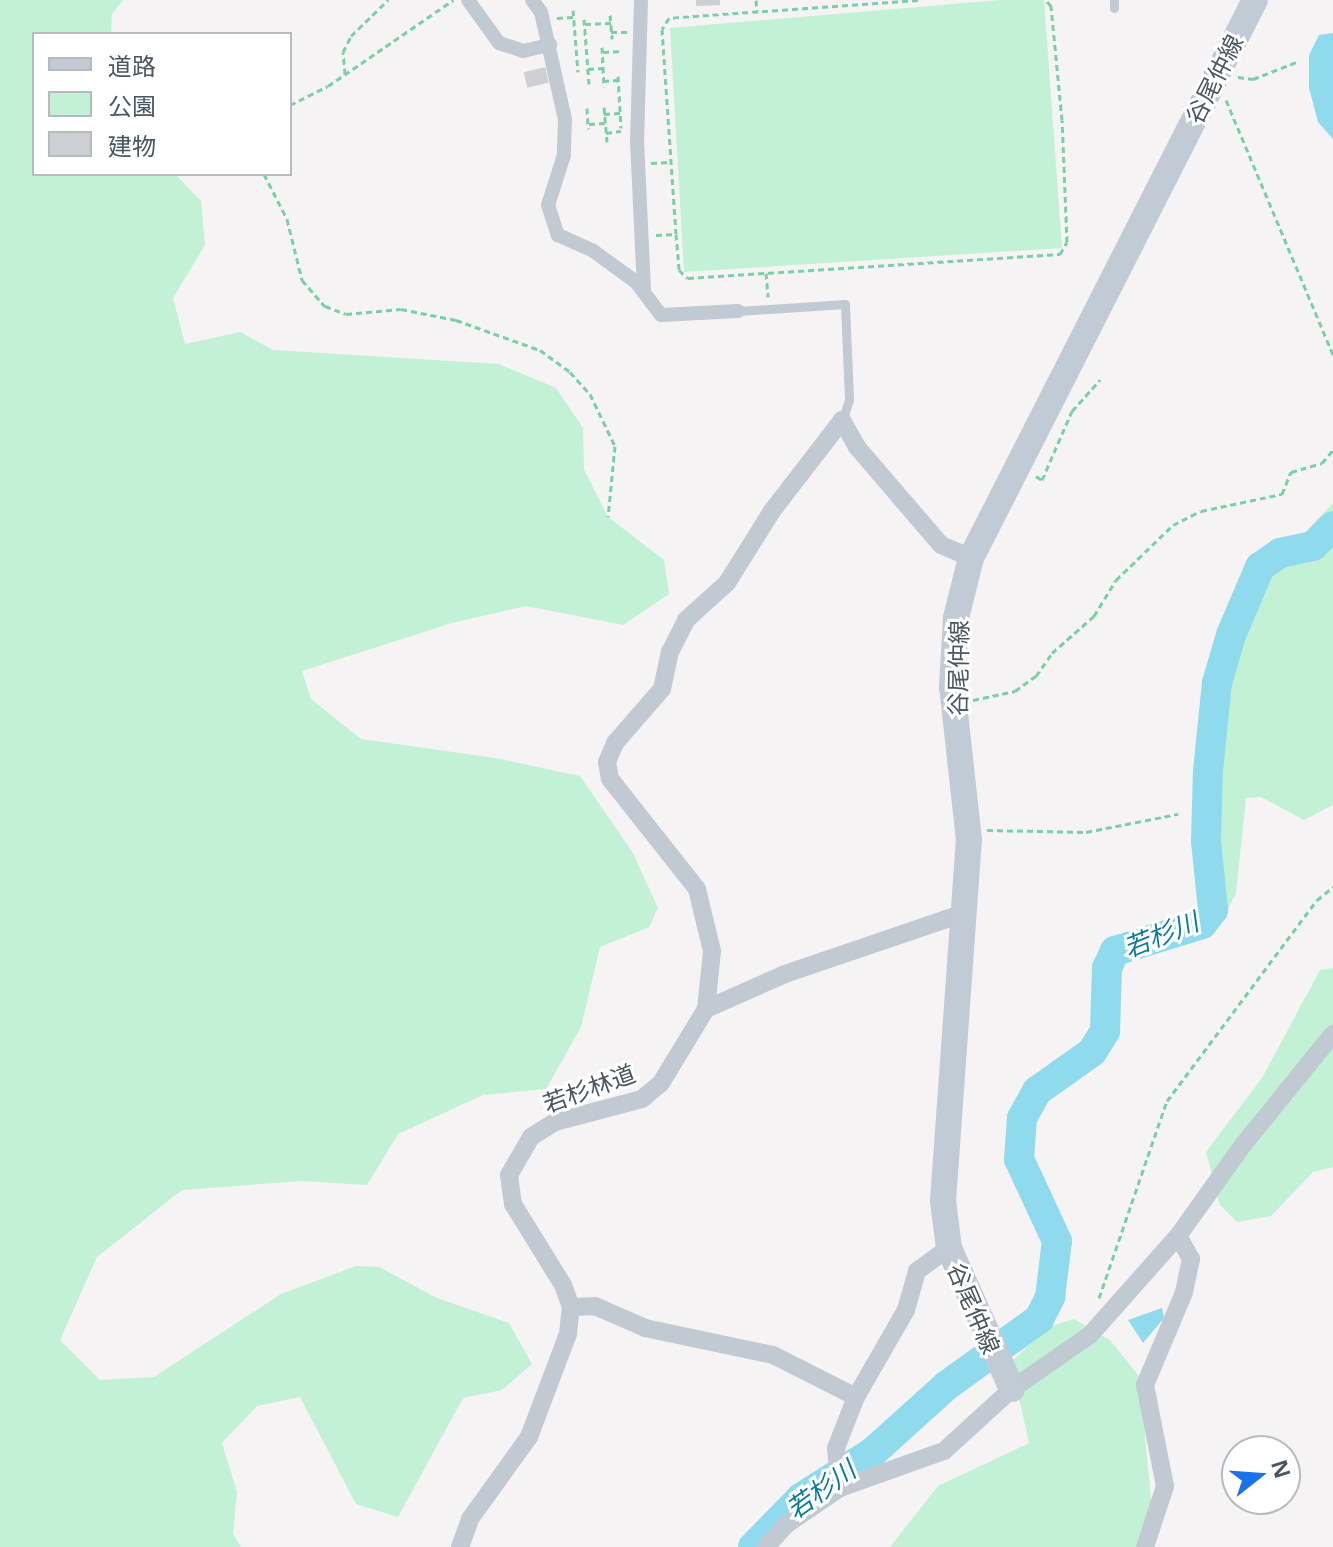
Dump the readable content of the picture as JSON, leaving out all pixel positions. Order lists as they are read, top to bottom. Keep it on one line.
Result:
{"streets":{"main road":["谷尾仲線"],"street":["若杉林道"]},"water":["若杉川"],"legend":["道路","公園","建物"],"north":"right"}
